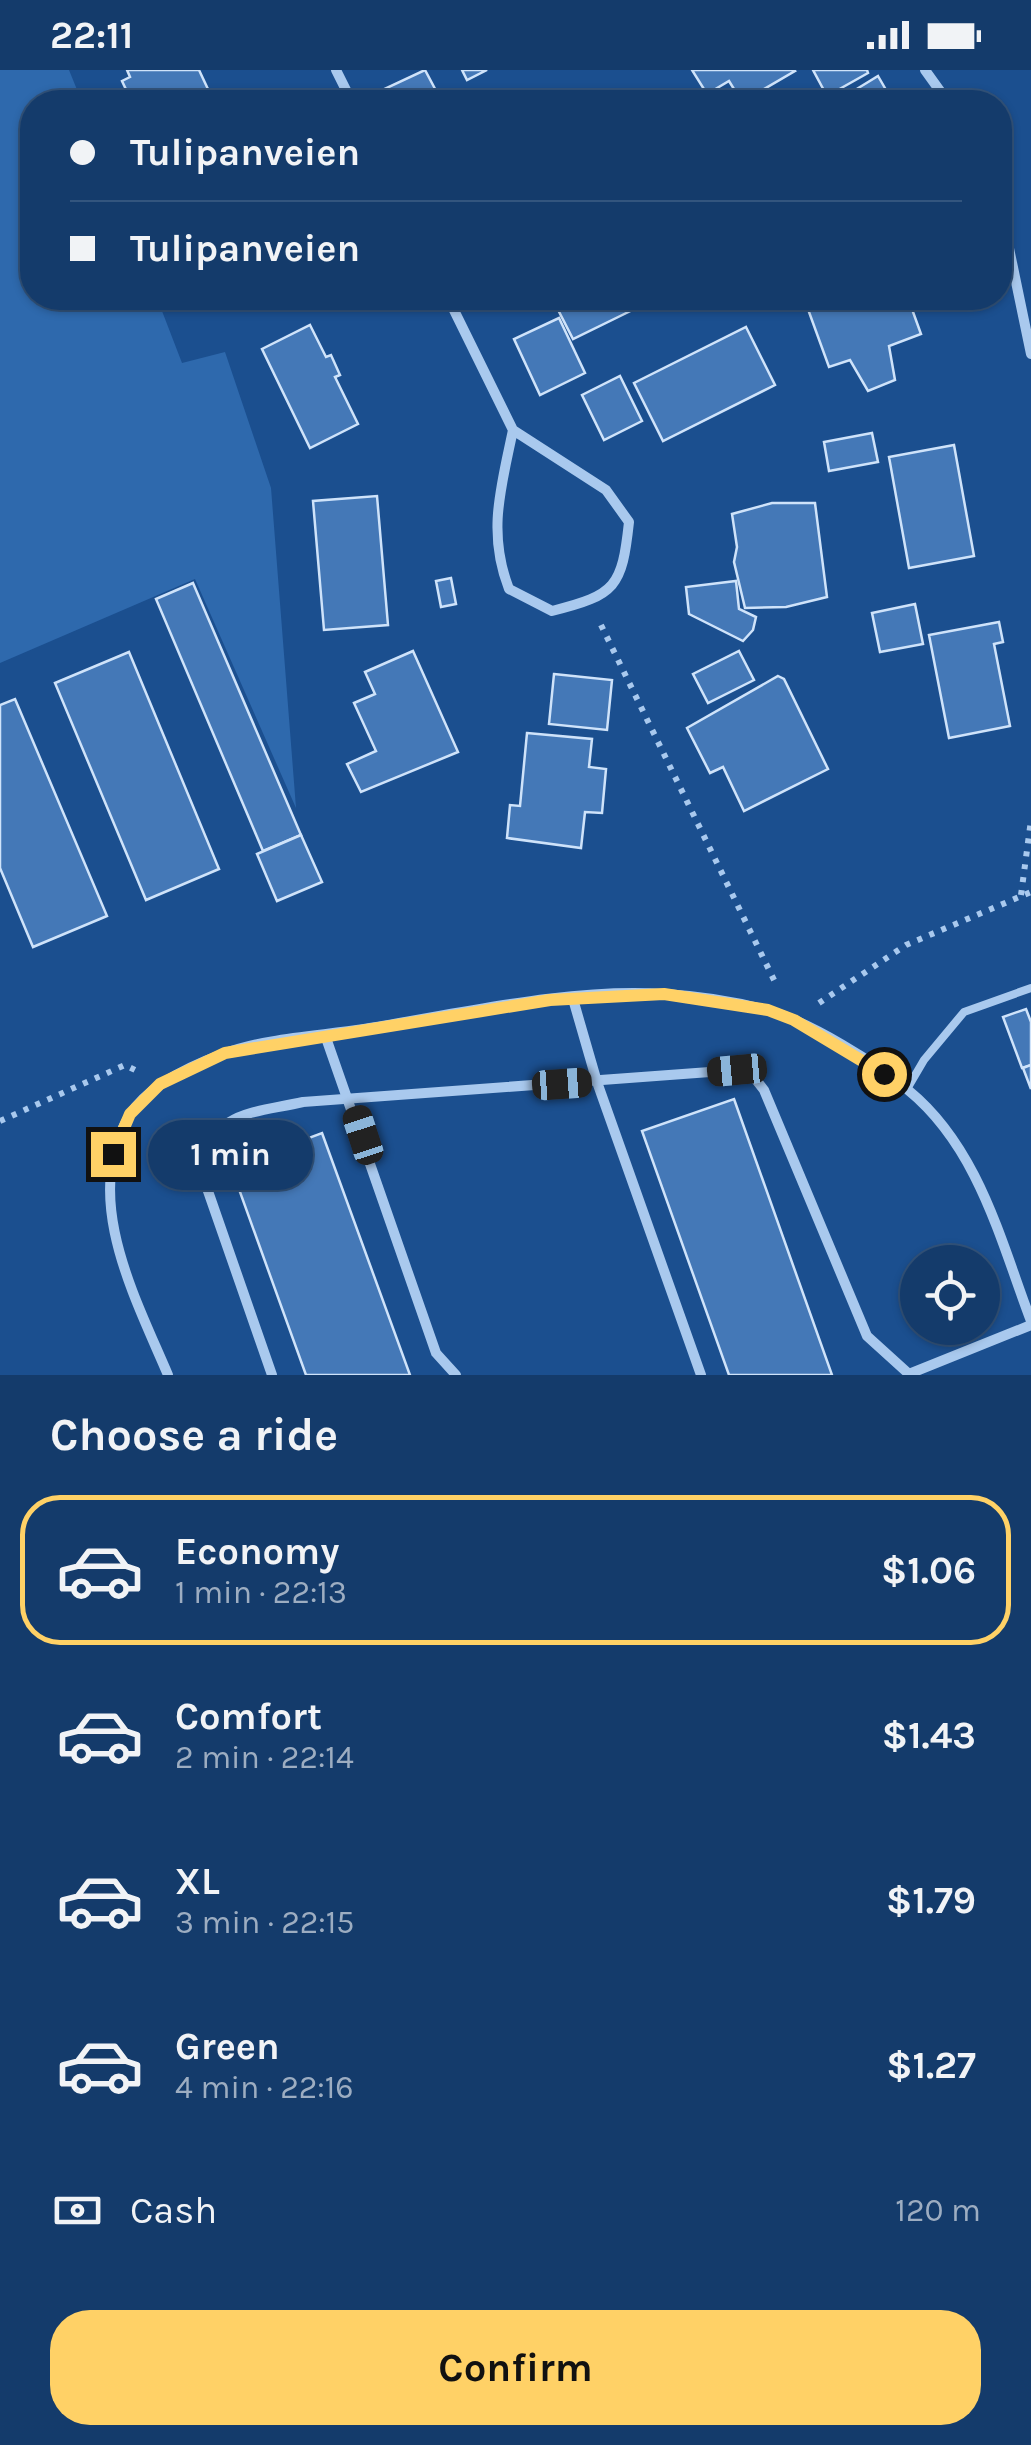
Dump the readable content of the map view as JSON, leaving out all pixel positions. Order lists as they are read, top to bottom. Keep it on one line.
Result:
{"page":{"status":"22:11","banner":["Tulipanveien","Tulipanveien"],"bubble":"1 min","heading":"Choose a ride","list":[{"name":"Economy","note":"1 min · 22:13","value":"$1.06"},{"name":"Comfort","note":"2 min · 22:14","value":"$1.43"},{"name":"XL","note":"3 min · 22:15","value":"$1.79"},{"name":"Green","note":"4 min · 22:16","value":"$1.27"}],"pay":["Cash","120 m"],"buttons":"Confirm"}}
